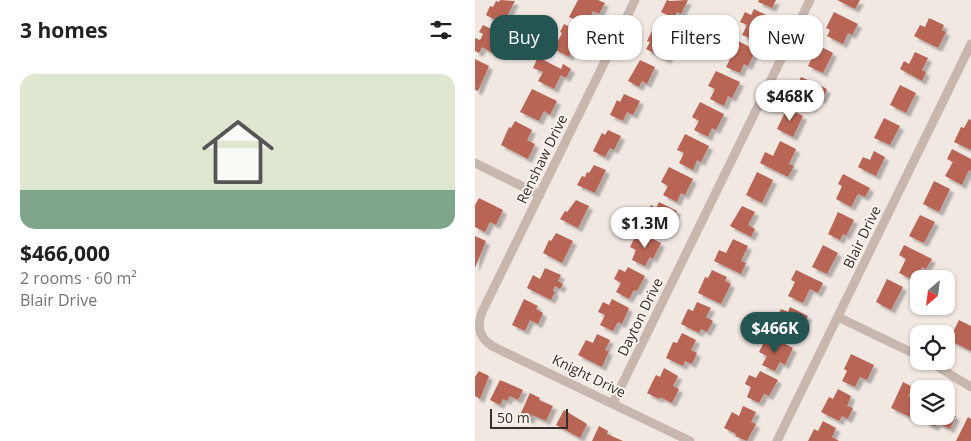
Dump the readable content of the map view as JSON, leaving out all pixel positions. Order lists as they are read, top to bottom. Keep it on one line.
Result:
{"streets":{"street":["Renshaw Drive","Blair Drive","Dayton Drive","Knight Drive"]},"crossings":[["Renshaw Drive","Knight Drive"],["Dayton Drive","Knight Drive"]],"scale_bar":"50 m","north":"bottom left","page":{"heading":"3 homes","chip":["Buy","Rent","Filters","New"],"list":[{"name":"$466,000","note":"2 rooms · 60 m² · Blair Drive"}],"price":["$468K","$1.3M","$466K"],"scale":"50 m"}}
